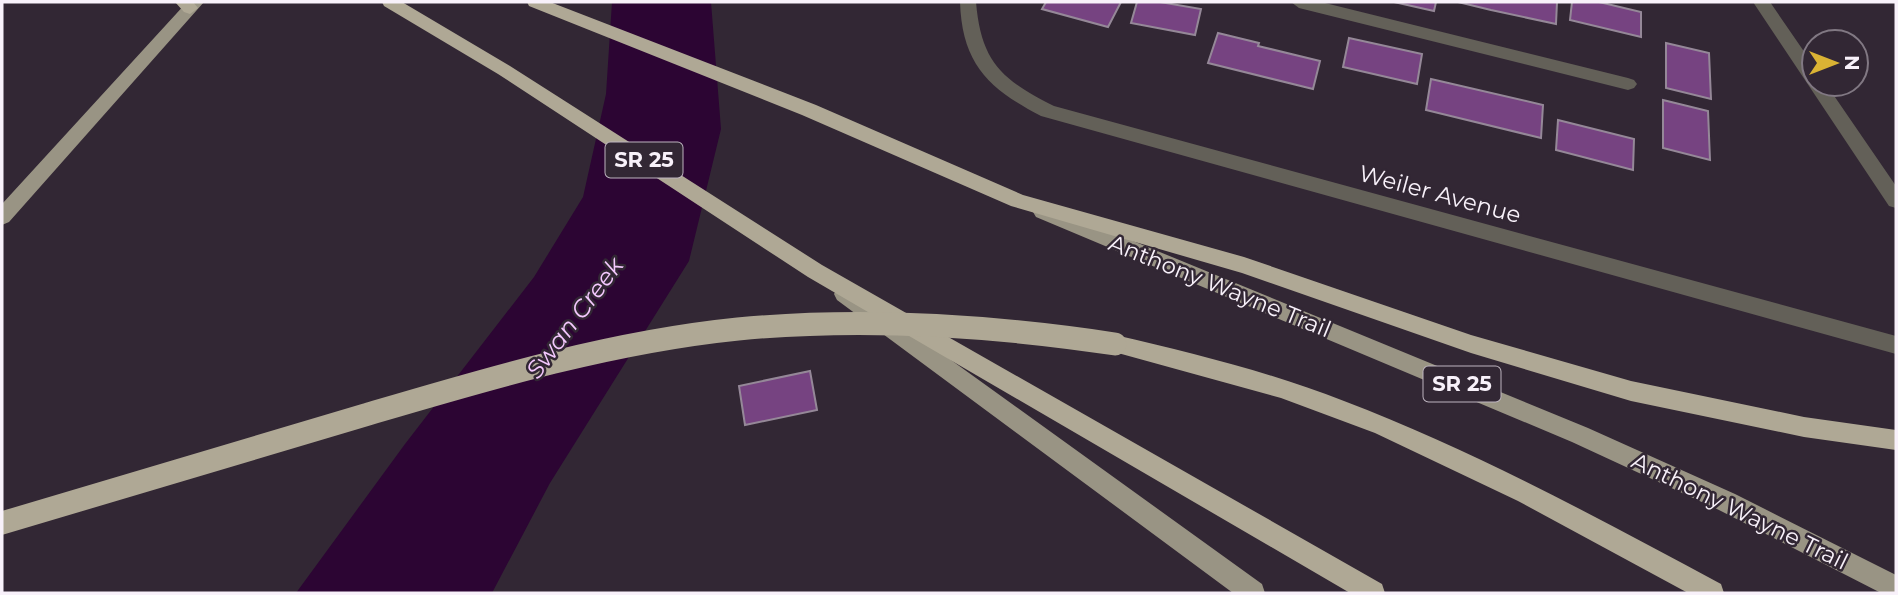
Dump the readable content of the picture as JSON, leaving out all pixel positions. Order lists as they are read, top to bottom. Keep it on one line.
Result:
{"streets":{"highway":["SR 25","Anthony Wayne Trail"],"street":["Weiler Avenue"]},"water":["Swan Creek"],"north":"right"}
